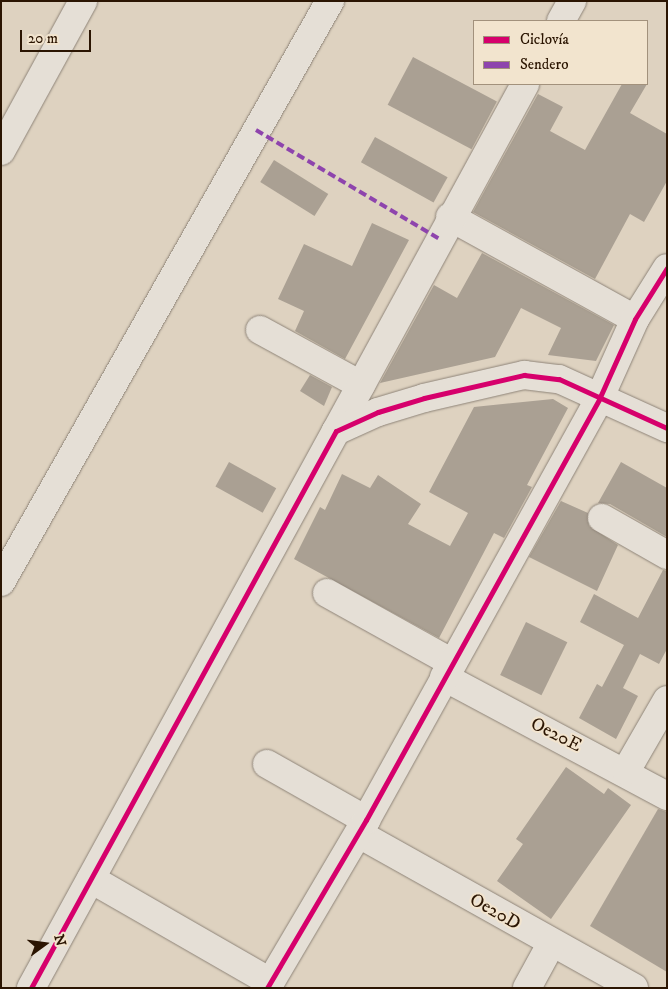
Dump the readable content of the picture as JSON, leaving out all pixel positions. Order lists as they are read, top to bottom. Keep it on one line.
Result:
{"streets":{"street":["Oe20E","Oe20D"]},"legend":["Ciclovía","Sendero"],"scale_bar":"20 m","north":"right"}
